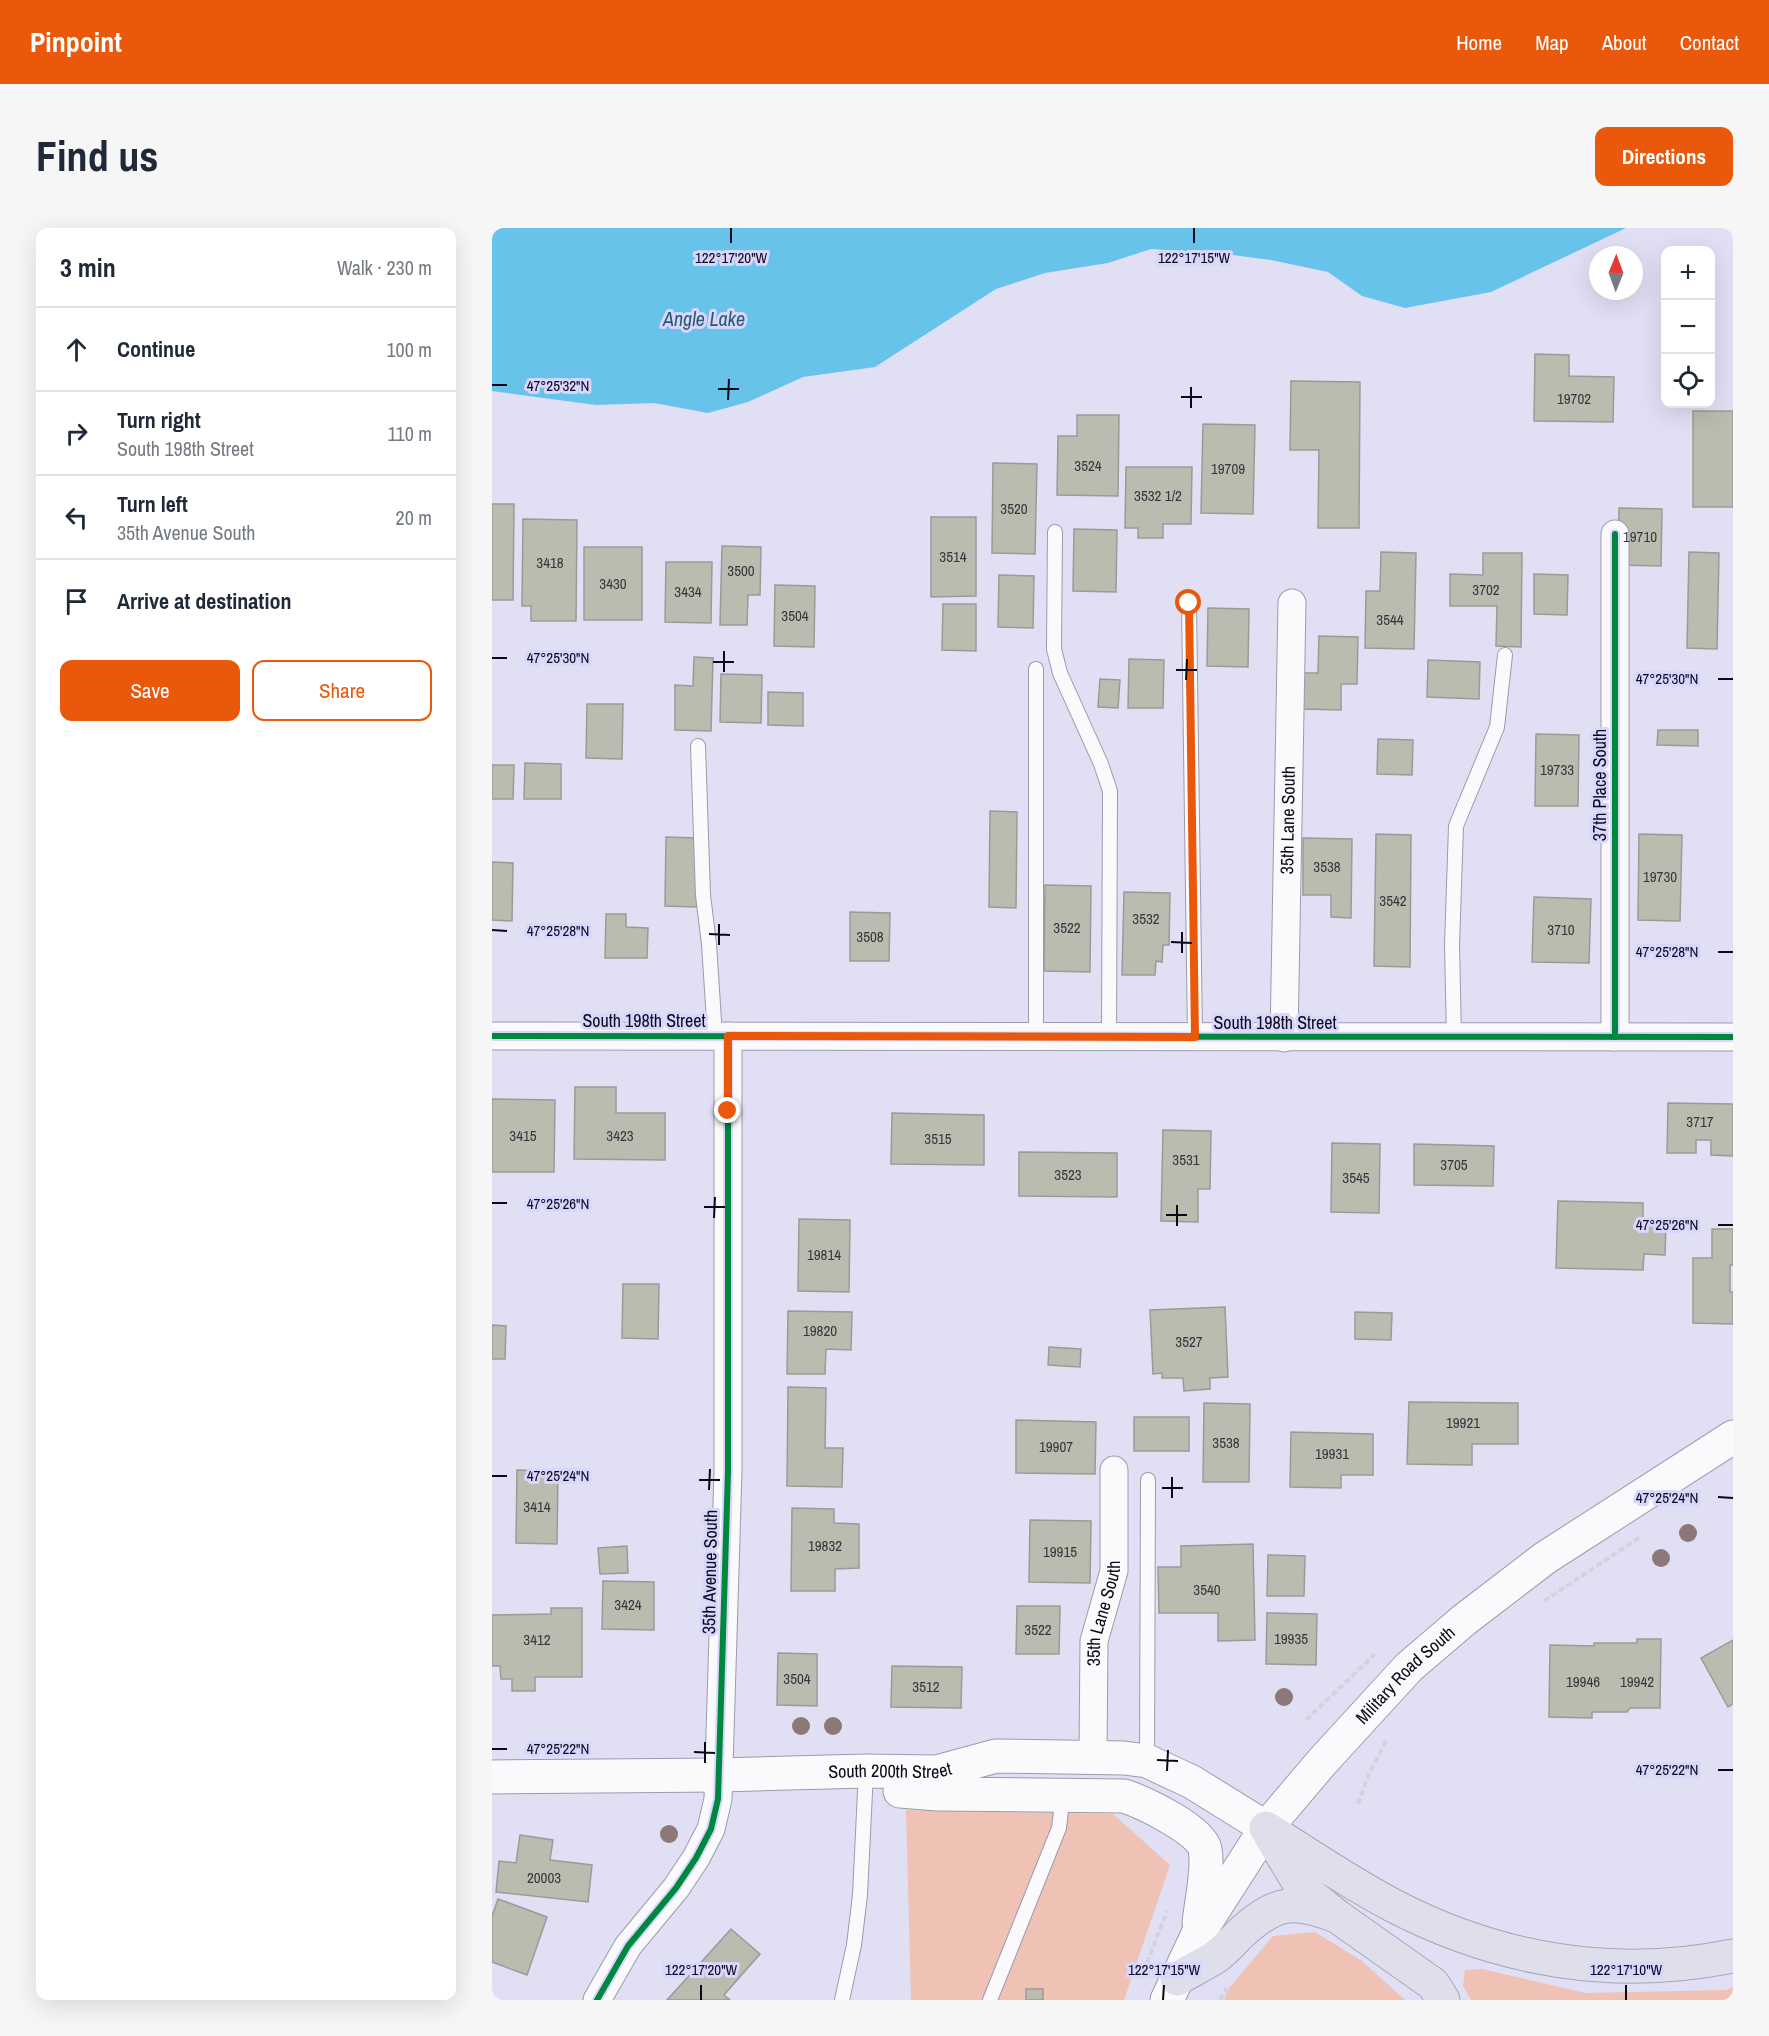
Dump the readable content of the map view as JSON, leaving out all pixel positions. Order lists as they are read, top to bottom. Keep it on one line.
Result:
{"streets":{"main road":["Military Road South","South 200th Street"],"street":["37th Place South","35th Lane South","South 198th Street","35th Avenue South"]},"crossings":[["37th Place South","South 198th Street"],["35th Lane South","South 198th Street"],["35th Lane South","South 200th Street"],["South 198th Street","35th Avenue South"],["35th Avenue South","South 200th Street"],["Military Road South","South 200th Street"]],"water":["Angle Lake"],"house_numbers":["19702","3524","19709","3532 1/2","3520","19710","3514","3418","3500","3430","3702","3434","3504","3544","19733","3538","19730","3542","3532","3522","3710","3508","3717","3415","3423","3515","3531","3705","3523","3545","19814","19820","3527","19921","3538","19907","19931","3414","19832","19915","3540","3424","3522","19935","3412","3504","19946","19942","3512","20003"],"north":"top","page":{"header":"Pinpoint","nav":["Home","Map","About","Contact"],"buttons":["Directions",["Save","Share"]],"title":"Find us","heading":["3 min","Walk · 230 m"],"map_buttons":["+","−"],"list":[["Continue","100 m"],["Turn right","South 198th Street","110 m"],["Turn left","35th Avenue South","20 m"],"Arrive at destination"]},"coordinates":["122°17'20\"W","122°17'15\"W","47°25'32\"N","47°25'30\"N","47°25'28\"N","47°25'26\"N","47°25'24\"N","47°25'22\"N","122°17'10\"W"]}
